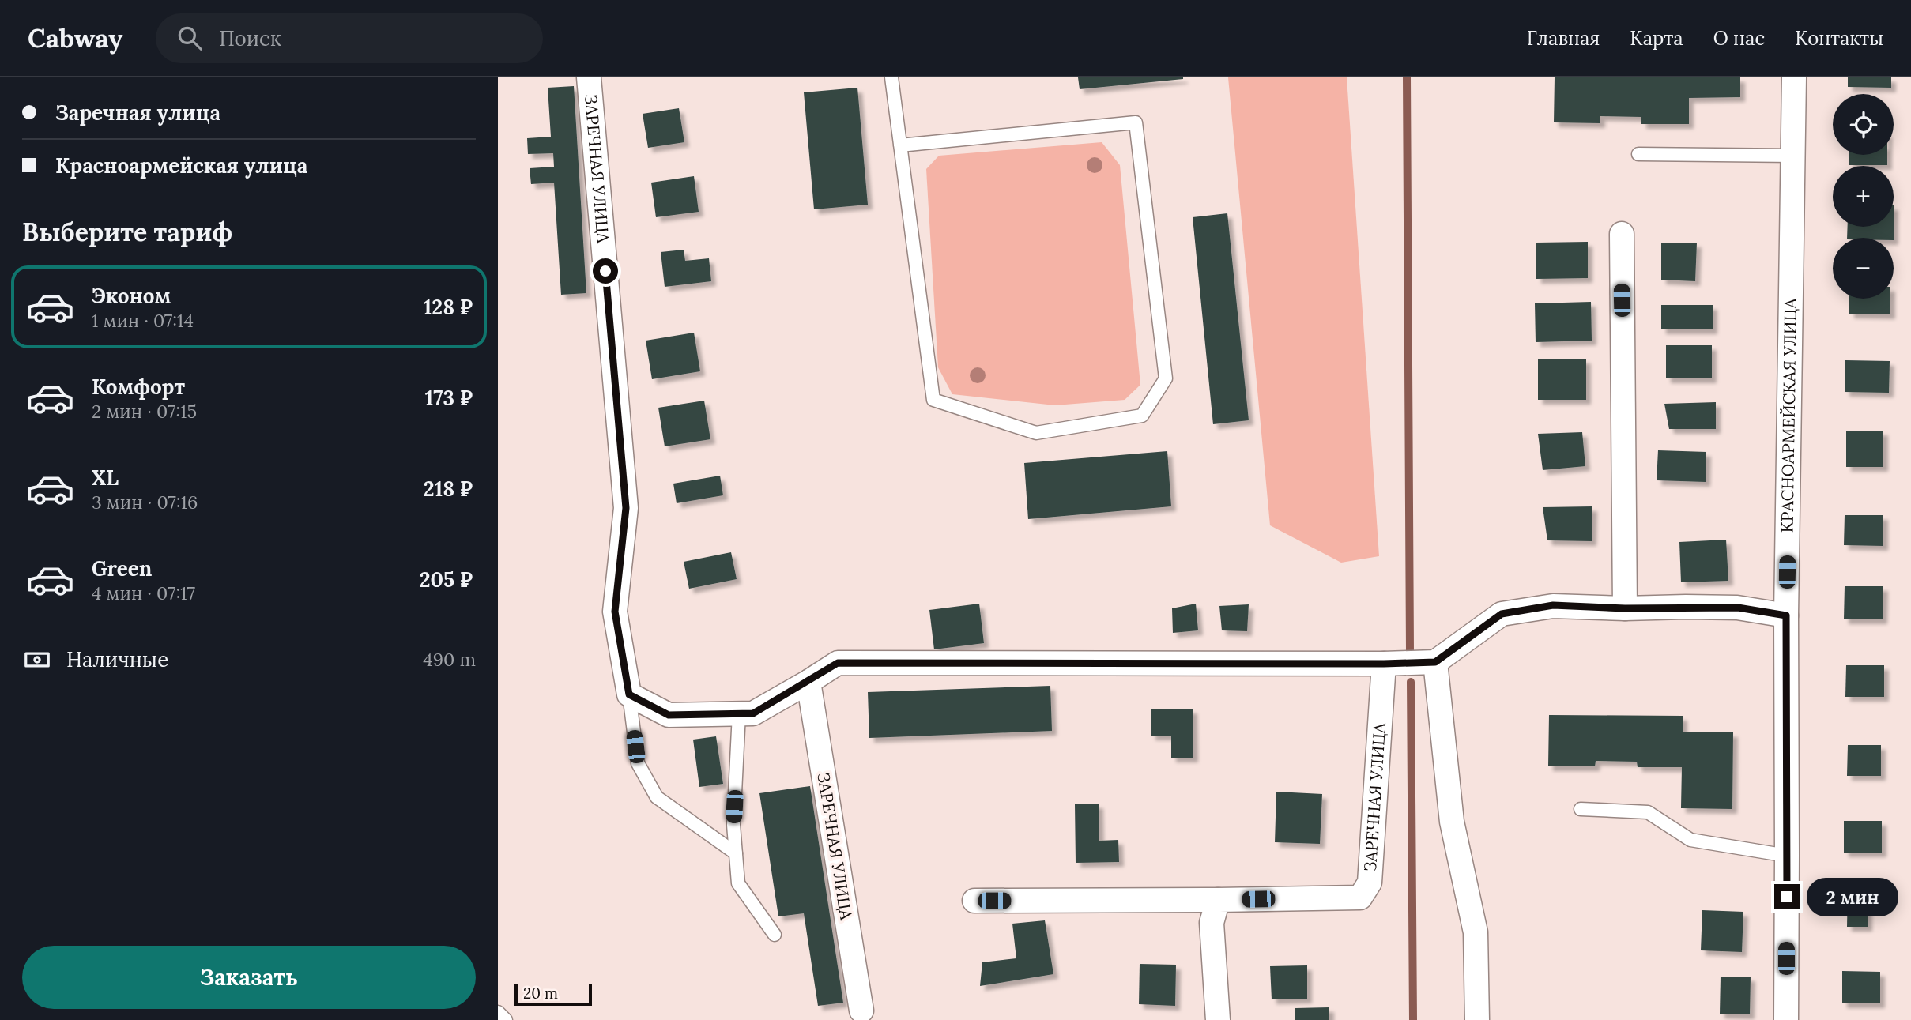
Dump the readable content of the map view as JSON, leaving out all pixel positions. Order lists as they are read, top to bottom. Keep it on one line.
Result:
{"streets":{"street":["ЗАРЕЧНАЯ УЛИЦА","КРАСНОАРМЕЙСКАЯ УЛИЦА"]},"scale_bar":"20 m","page":{"header":"Cabway","search":"Поиск","nav":["Главная","Карта","О нас","Контакты"],"banner":["Заречная улица","Красноармейская улица"],"map_buttons":["+","−"],"heading":"Выберите тариф","list":[{"name":"Эконом","note":"1 мин · 07:14","value":"128 ₽"},{"name":"Комфорт","note":"2 мин · 07:15","value":"173 ₽"},{"name":"XL","note":"3 мин · 07:16","value":"218 ₽"},{"name":"Green","note":"4 мин · 07:17","value":"205 ₽"}],"pay":["Наличные","490 m"],"bubble":"2 мин","buttons":"Заказать","scale":"20 m"}}
